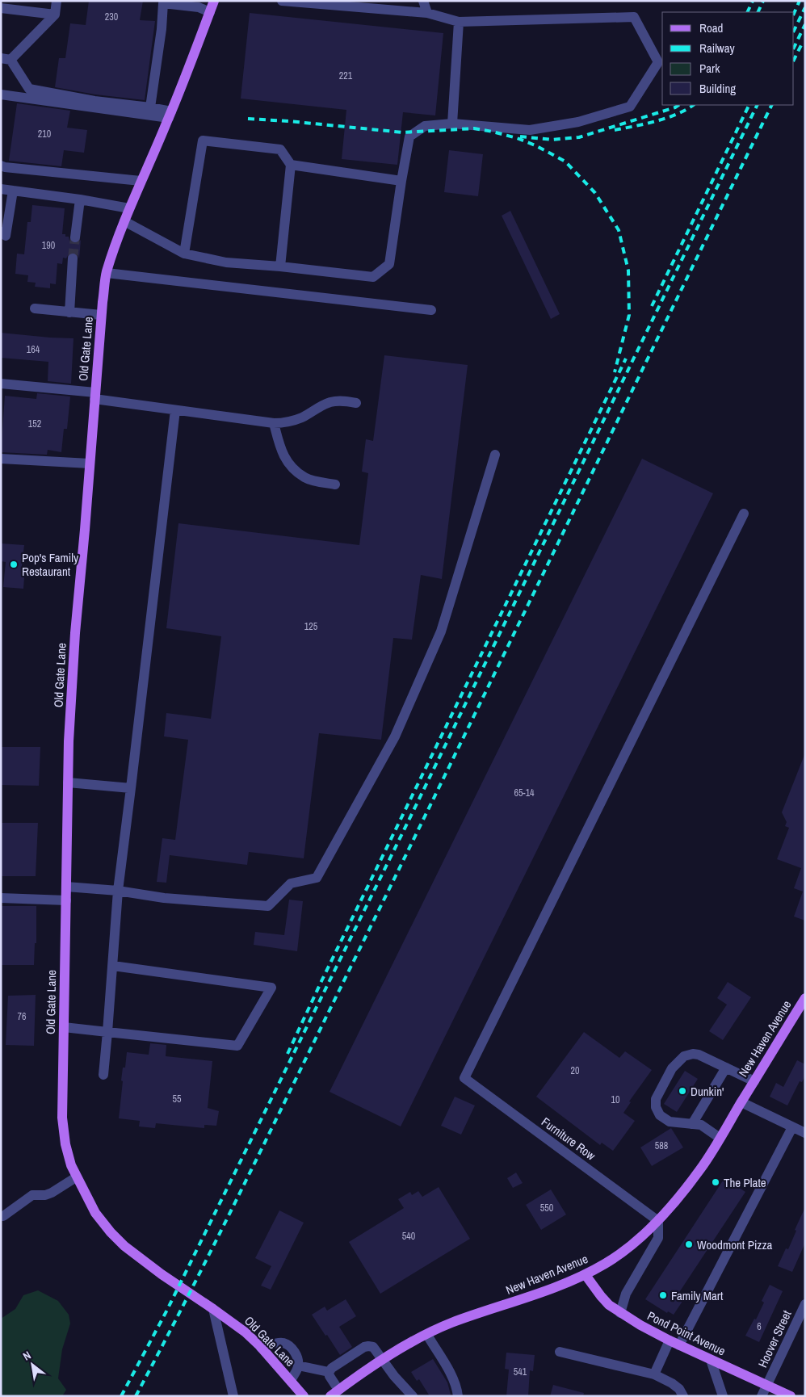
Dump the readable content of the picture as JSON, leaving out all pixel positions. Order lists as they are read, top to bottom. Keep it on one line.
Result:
{"streets":{"main road":["Old Gate Lane","New Haven Avenue","Pond Point Avenue"],"street":["Furniture Row","Hoover Street"]},"crossings":[["New Haven Avenue","Furniture Row"],["New Haven Avenue","Pond Point Avenue"],["Pond Point Avenue","Hoover Street"]],"places":["Pop's Family Restaurant","Dunkin'","The Plate","Woodmont Pizza","Family Mart"],"house_numbers":["230","221","210","190","164","152","125","65-14","76","20","55","10","588","550","540","6","541"],"legend":["Road","Railway","Park","Building"],"north":"top left"}
